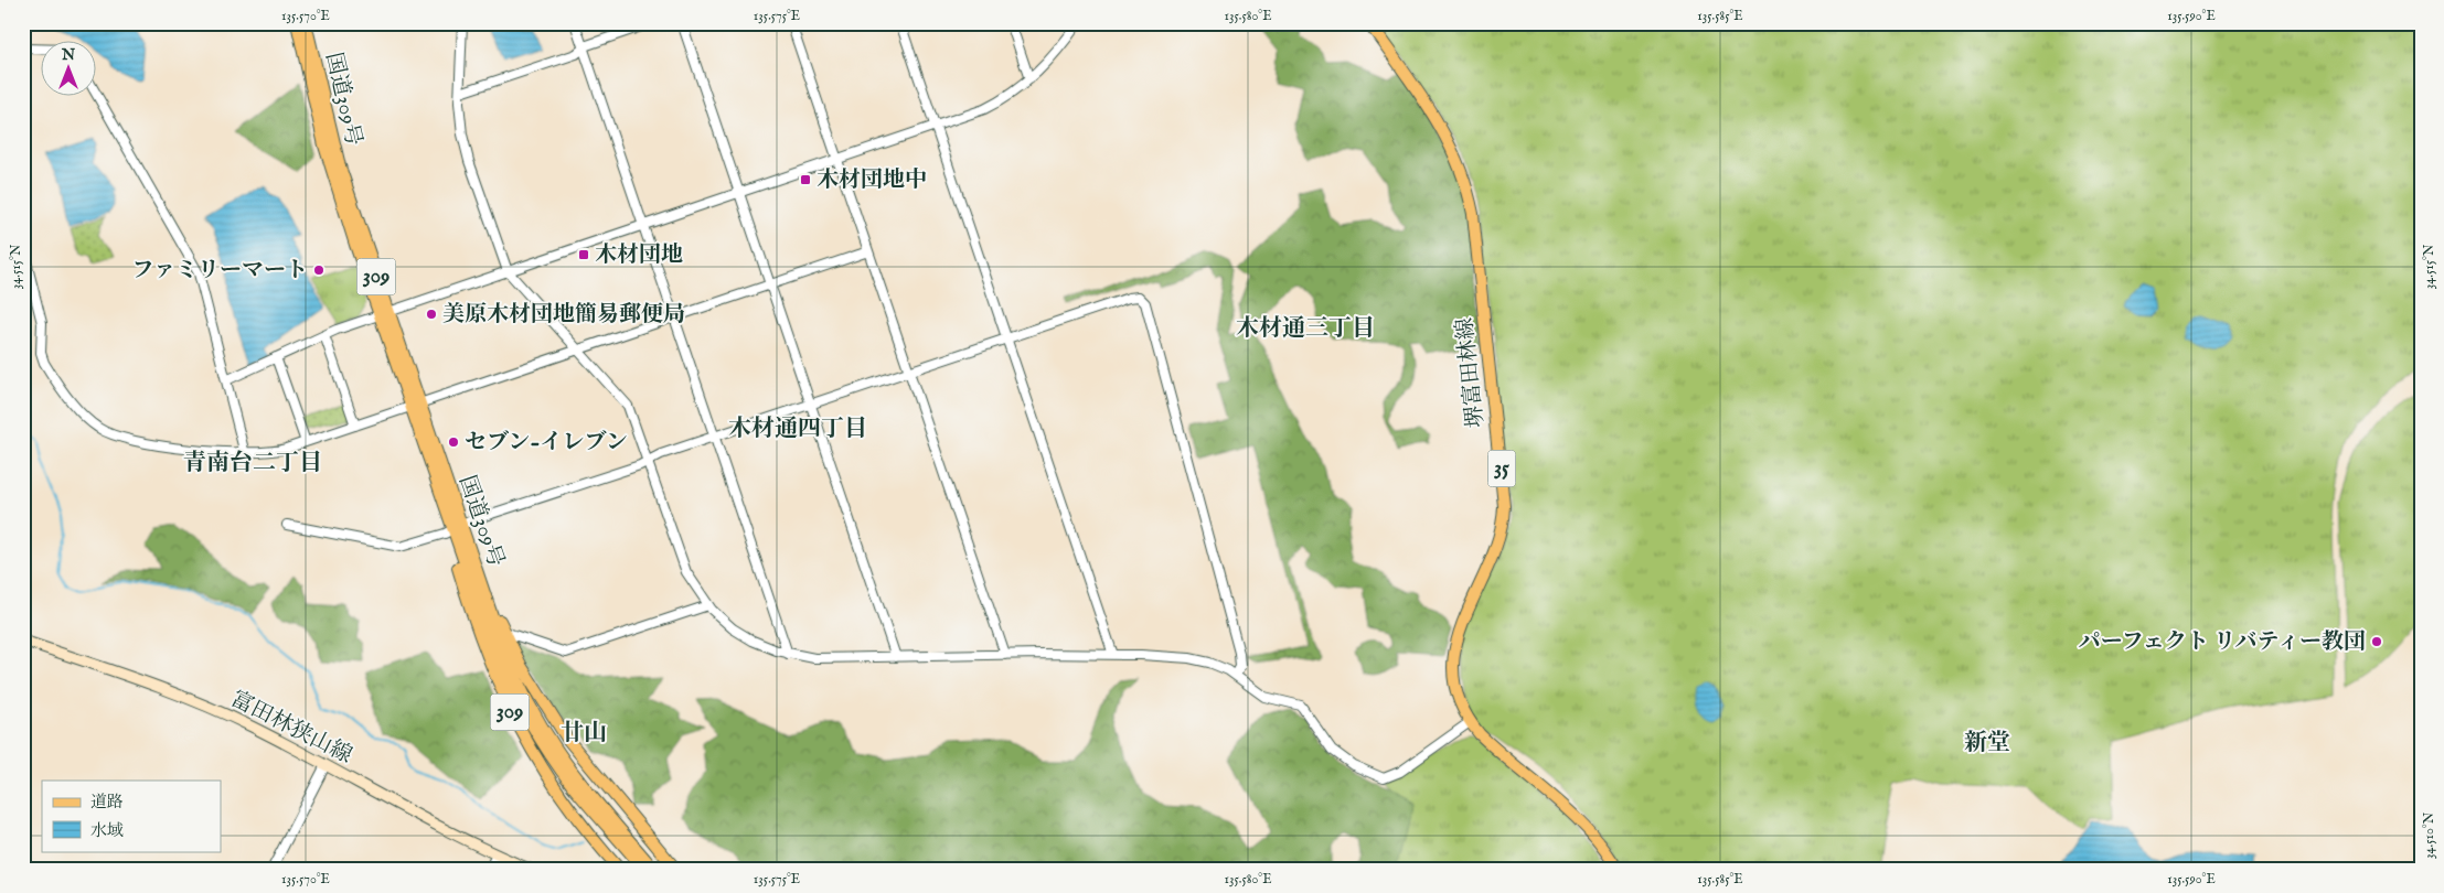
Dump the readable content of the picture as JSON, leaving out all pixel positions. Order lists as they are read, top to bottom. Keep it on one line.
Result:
{"streets":{"main road":["国道309号","309","堺富田林線","35","富田林狭山線"]},"crossings":[["国道309号","309"]],"districts":["木材通三丁目","木材通四丁目","青南台二丁目","廿山","新堂"],"places":{"transit":["木材団地中","木材団地"],"other":["ファミリーマート","美原木材団地簡易郵便局","セブン-イレブン","パーフェクト リバティー教団"]},"legend":["道路","水域"],"north":"top","coordinates":["135.570°E","135.575°E","135.580°E","135.585°E","135.590°E","34.515°N","34.510°N"]}
